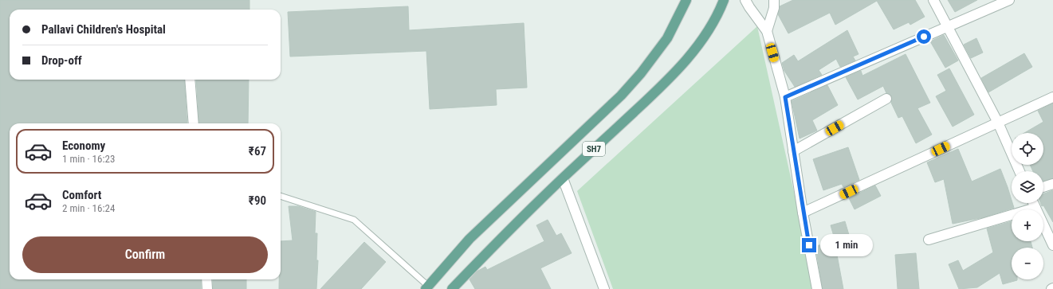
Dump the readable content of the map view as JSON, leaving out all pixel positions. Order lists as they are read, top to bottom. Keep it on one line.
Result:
{"streets":{"main road":["SH7"]},"page":{"banner":["Pallavi Children's Hospital","Drop-off"],"list":[{"name":"Economy","note":"1 min · 16:23","value":"₹67"},{"name":"Comfort","note":"2 min · 16:24","value":"₹90"}],"map_buttons":["+","−"],"buttons":"Confirm","bubble":"1 min"}}
